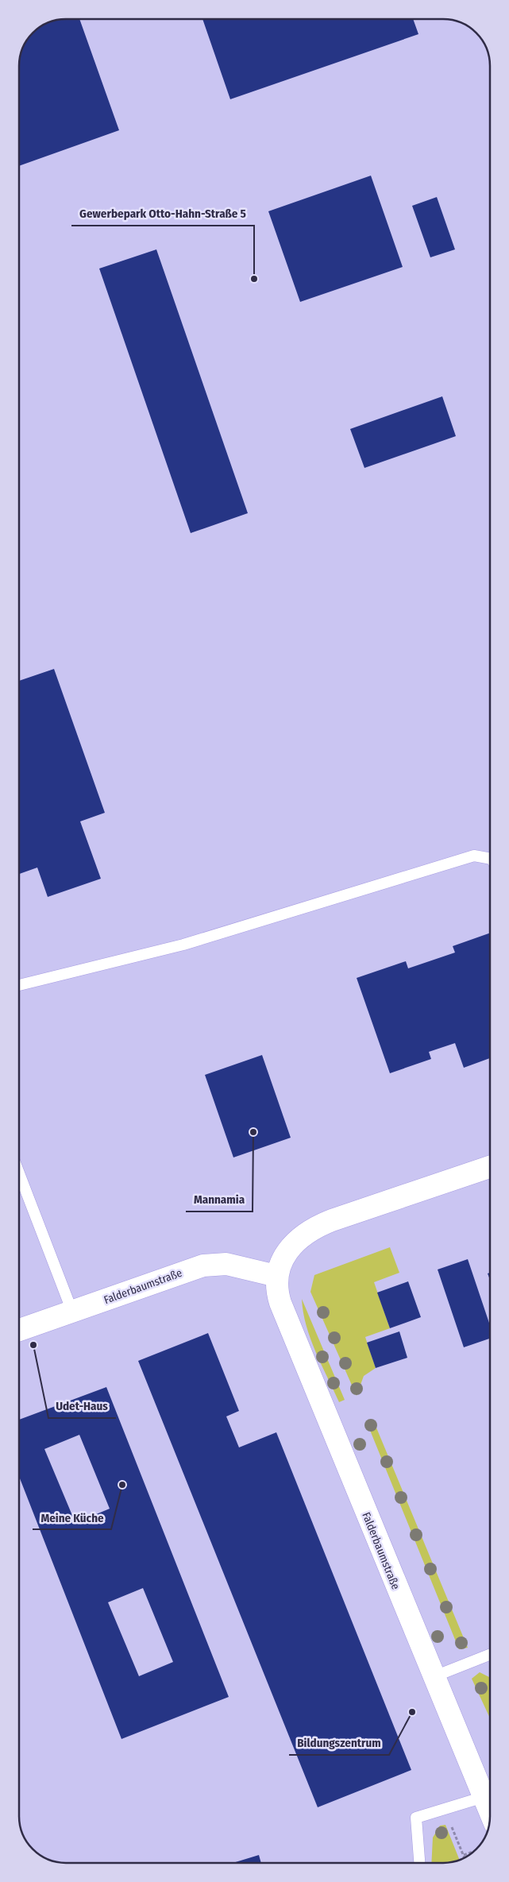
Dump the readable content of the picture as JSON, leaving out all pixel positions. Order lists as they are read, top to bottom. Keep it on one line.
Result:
{"streets":{"street":["Falderbaumstraße"]},"places":["Gewerbepark Otto-Hahn-Straße 5","Mannamia","Udet-Haus","Meine Küche","Bildungszentrum"]}
